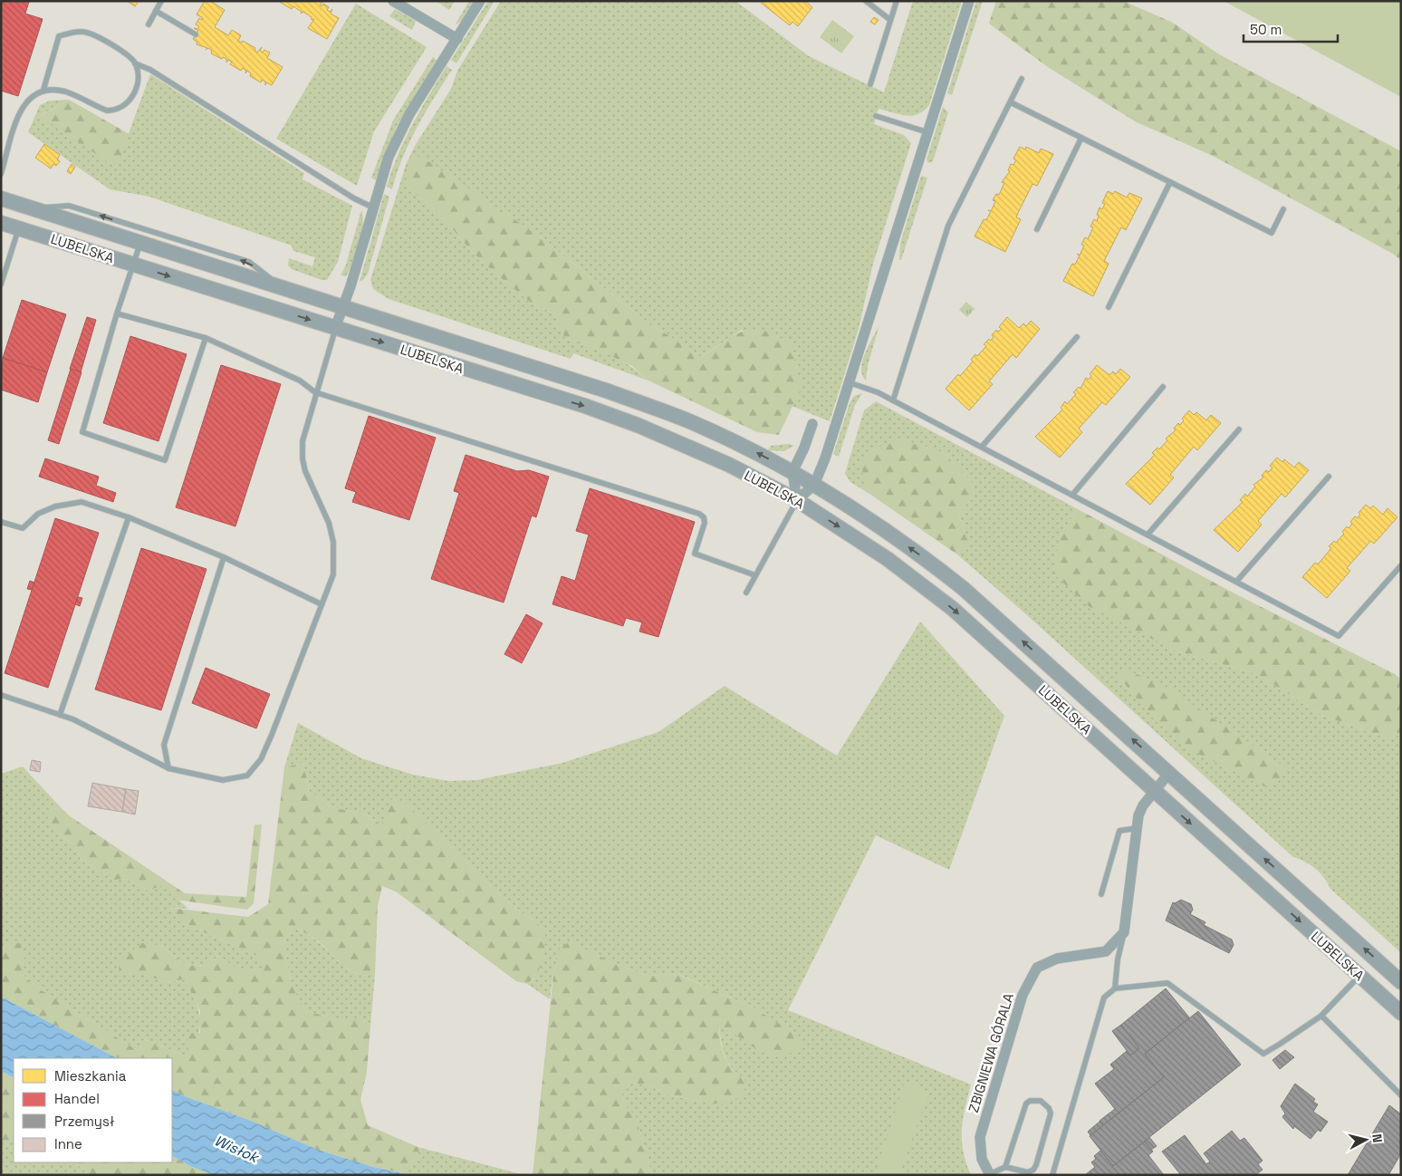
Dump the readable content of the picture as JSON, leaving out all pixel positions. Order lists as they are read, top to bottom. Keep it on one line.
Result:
{"streets":{"main road":["LUBELSKA"],"street":["ZBIGNIEWA GÓRALA"]},"water":["Wisłok"],"legend":["Mieszkania","Handel","Przemysł","Inne"],"scale_bar":"50 m","north":"right"}
